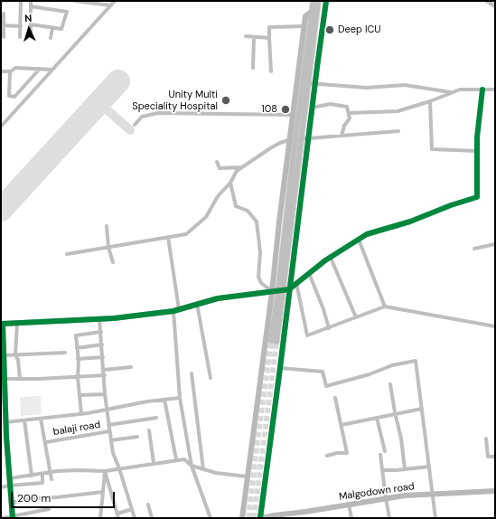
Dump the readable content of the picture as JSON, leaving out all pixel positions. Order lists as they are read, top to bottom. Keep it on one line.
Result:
{"streets":{"street":["balaji road","Malgodown road"]},"places":["Deep ICU","Unity Multi Speciality Hospital","108"],"scale_bar":"200 m","north":"top"}
